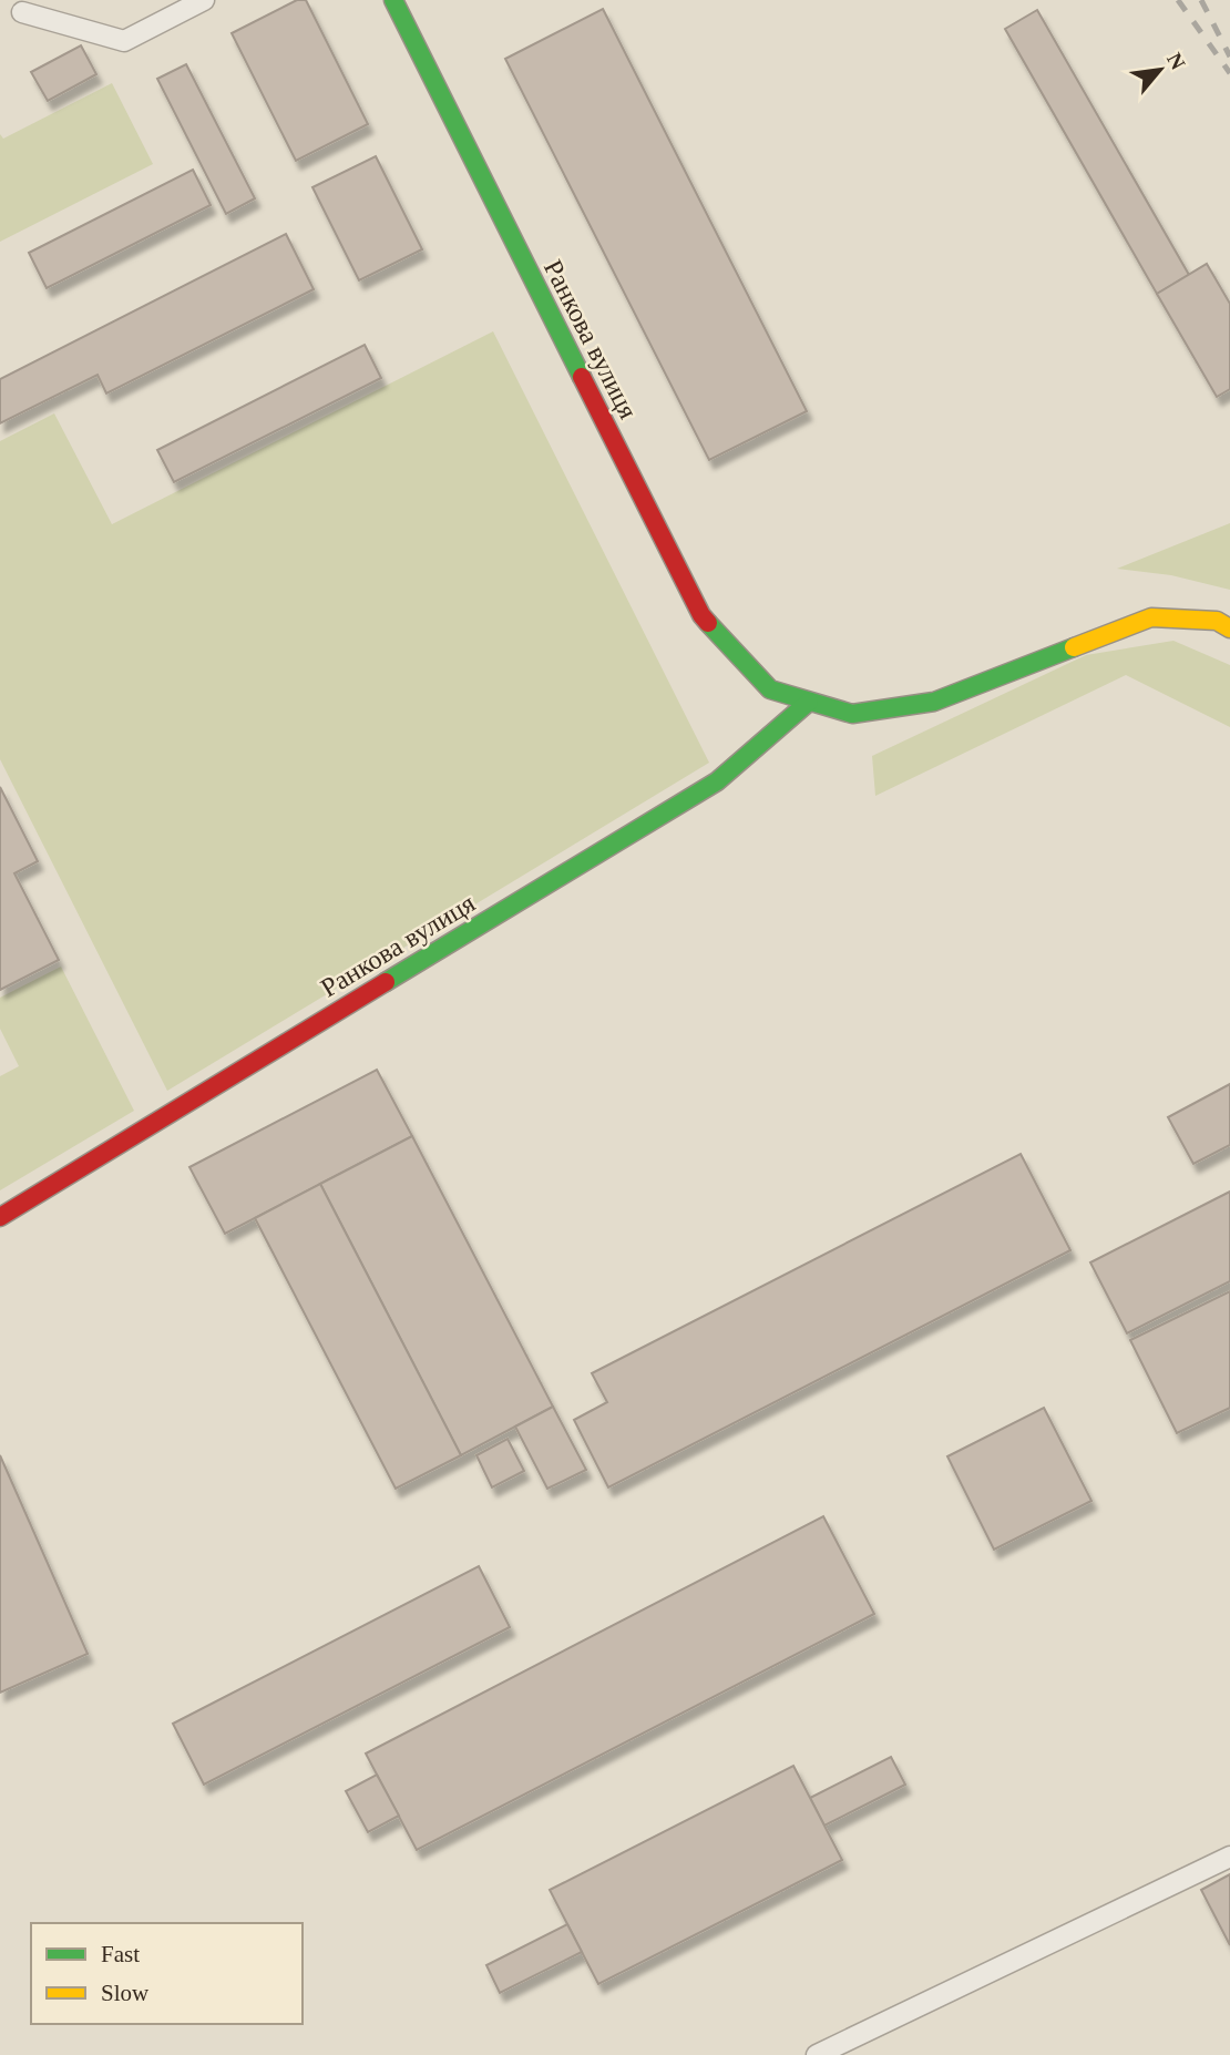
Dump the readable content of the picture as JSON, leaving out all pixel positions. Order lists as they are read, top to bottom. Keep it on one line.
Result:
{"streets":{"street":["Ранкова вулиця"]},"legend":["Fast","Slow"],"north":"top right"}
